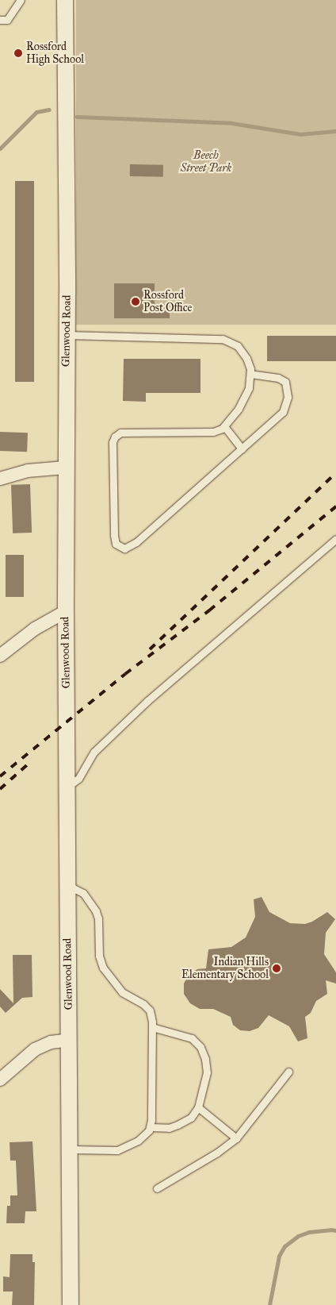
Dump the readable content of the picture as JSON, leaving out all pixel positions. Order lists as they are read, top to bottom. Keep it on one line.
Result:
{"streets":{"street":["Glenwood Road"]},"parks":["Beech Street Park"],"places":["Rossford High School","Rossford Post Office","Indian Hills Elementary School"]}
